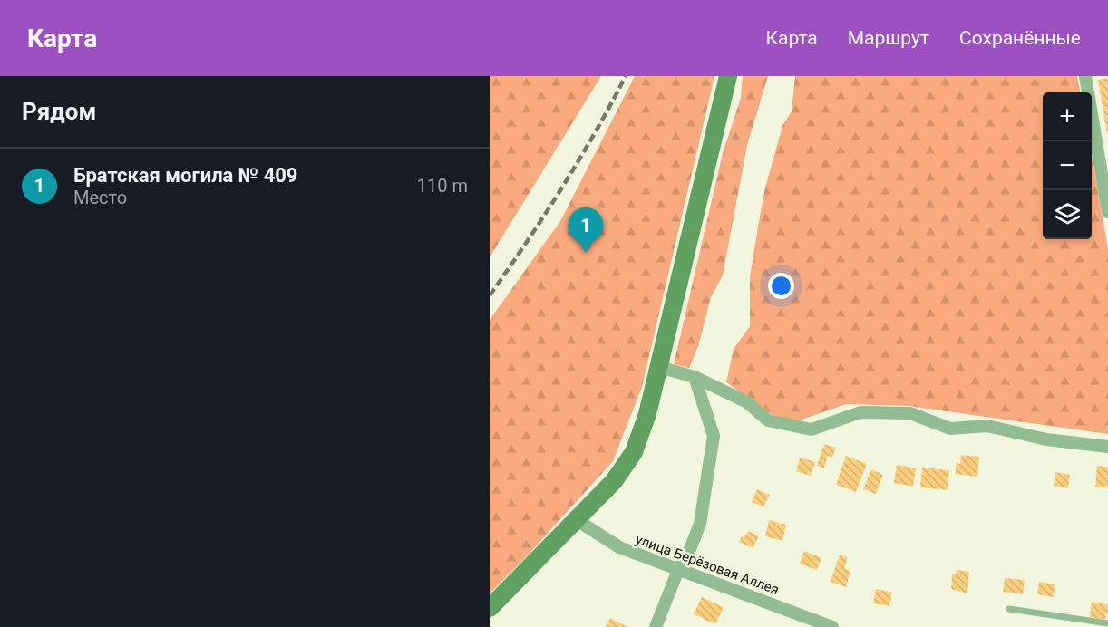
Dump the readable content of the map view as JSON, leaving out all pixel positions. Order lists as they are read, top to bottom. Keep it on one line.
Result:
{"streets":{"street":["улица Берёзовая Аллея"]},"page":{"header":"Карта","nav":["Карта","Маршрут","Сохранённые"],"heading":"Рядом","map_buttons":["+","−"],"list":[{"mark":"1","name":"Братская могила № 409","note":"Место","value":"110 m"}],"pins":"1"}}
